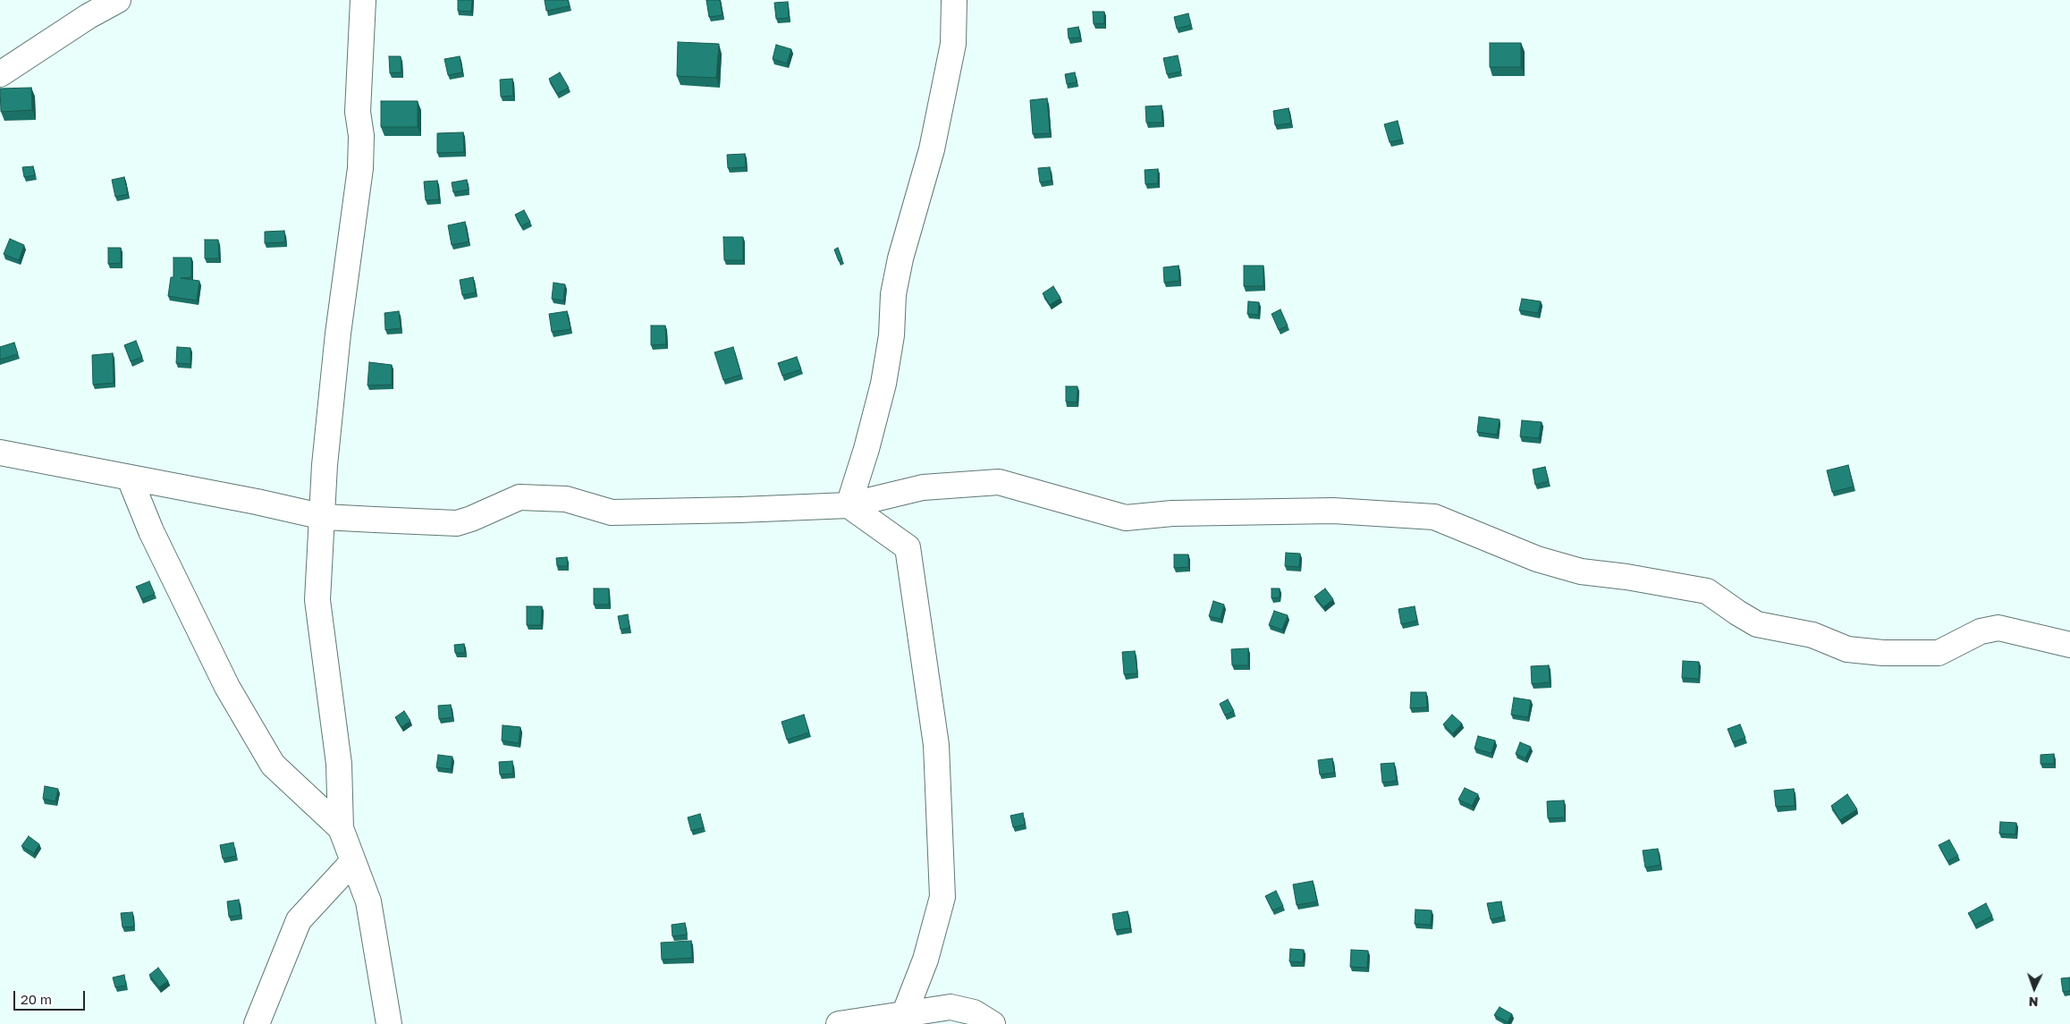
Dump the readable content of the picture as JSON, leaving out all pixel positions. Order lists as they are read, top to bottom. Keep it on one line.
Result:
{"scale_bar":"20 m","north":"bottom"}
